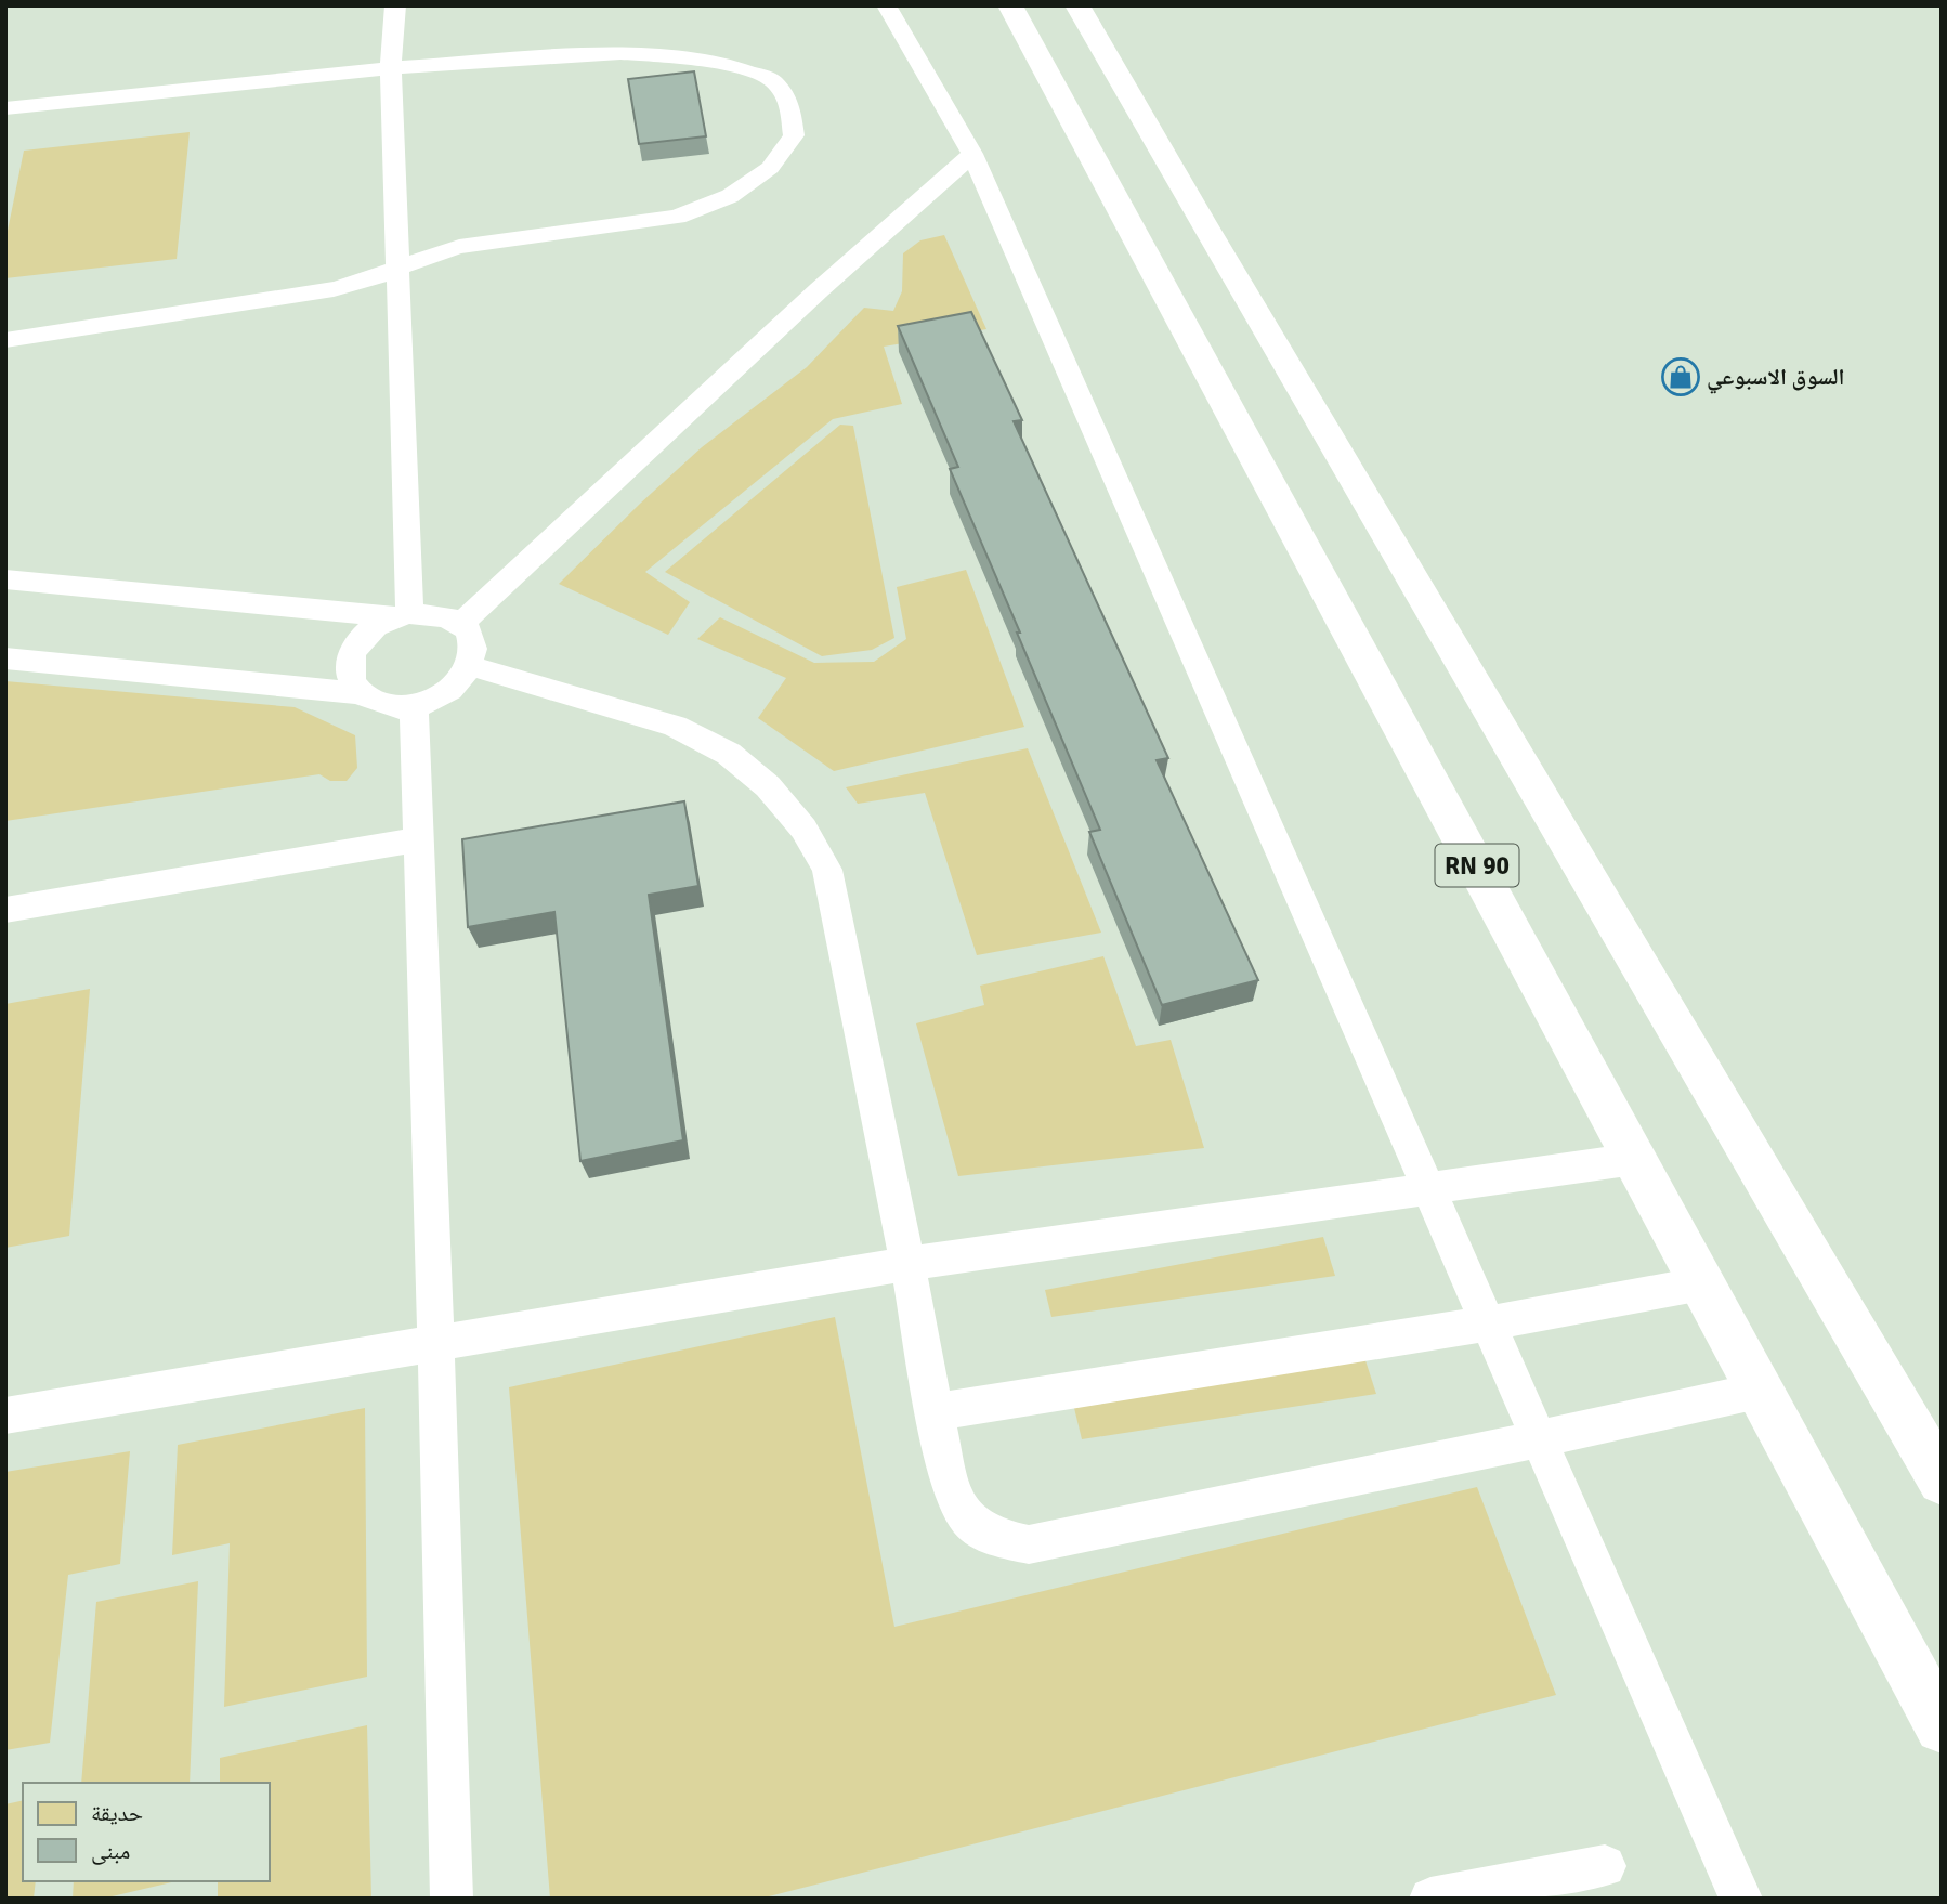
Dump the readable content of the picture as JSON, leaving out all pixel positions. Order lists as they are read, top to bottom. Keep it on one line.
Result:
{"streets":{"highway":["RN 90"]},"places":{"shop":["السوق الاسبوعي"]},"legend":["حديقة","مبنى"]}
